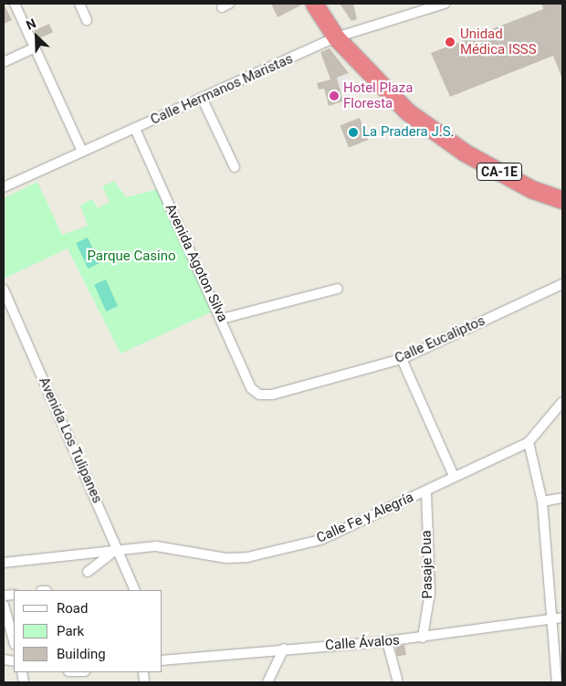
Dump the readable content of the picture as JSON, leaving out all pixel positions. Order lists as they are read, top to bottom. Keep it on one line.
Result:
{"streets":{"highway":["CA-1E"],"street":["Calle Hermanos Maristas","Avenida Agoton Silva","Calle Eucaliptos","Avenida Los Tulipanes","Calle Fe y Alegría","Pasaje Dua","Calle Ávalos"]},"crossings":[["Calle Hermanos Maristas","CA-1E"],["Calle Hermanos Maristas","Avenida Agoton Silva"],["Avenida Agoton Silva","Calle Eucaliptos"],["Avenida Los Tulipanes","Calle Fe y Alegría"],["Calle Fe y Alegría","Pasaje Dua"],["Pasaje Dua","Calle Ávalos"]],"parks":["Parque Casino"],"places":["Unidad Médica ISSS","Hotel Plaza Floresta","La Pradera J.S."],"legend":["Road","Park","Building"],"north":"top left"}
